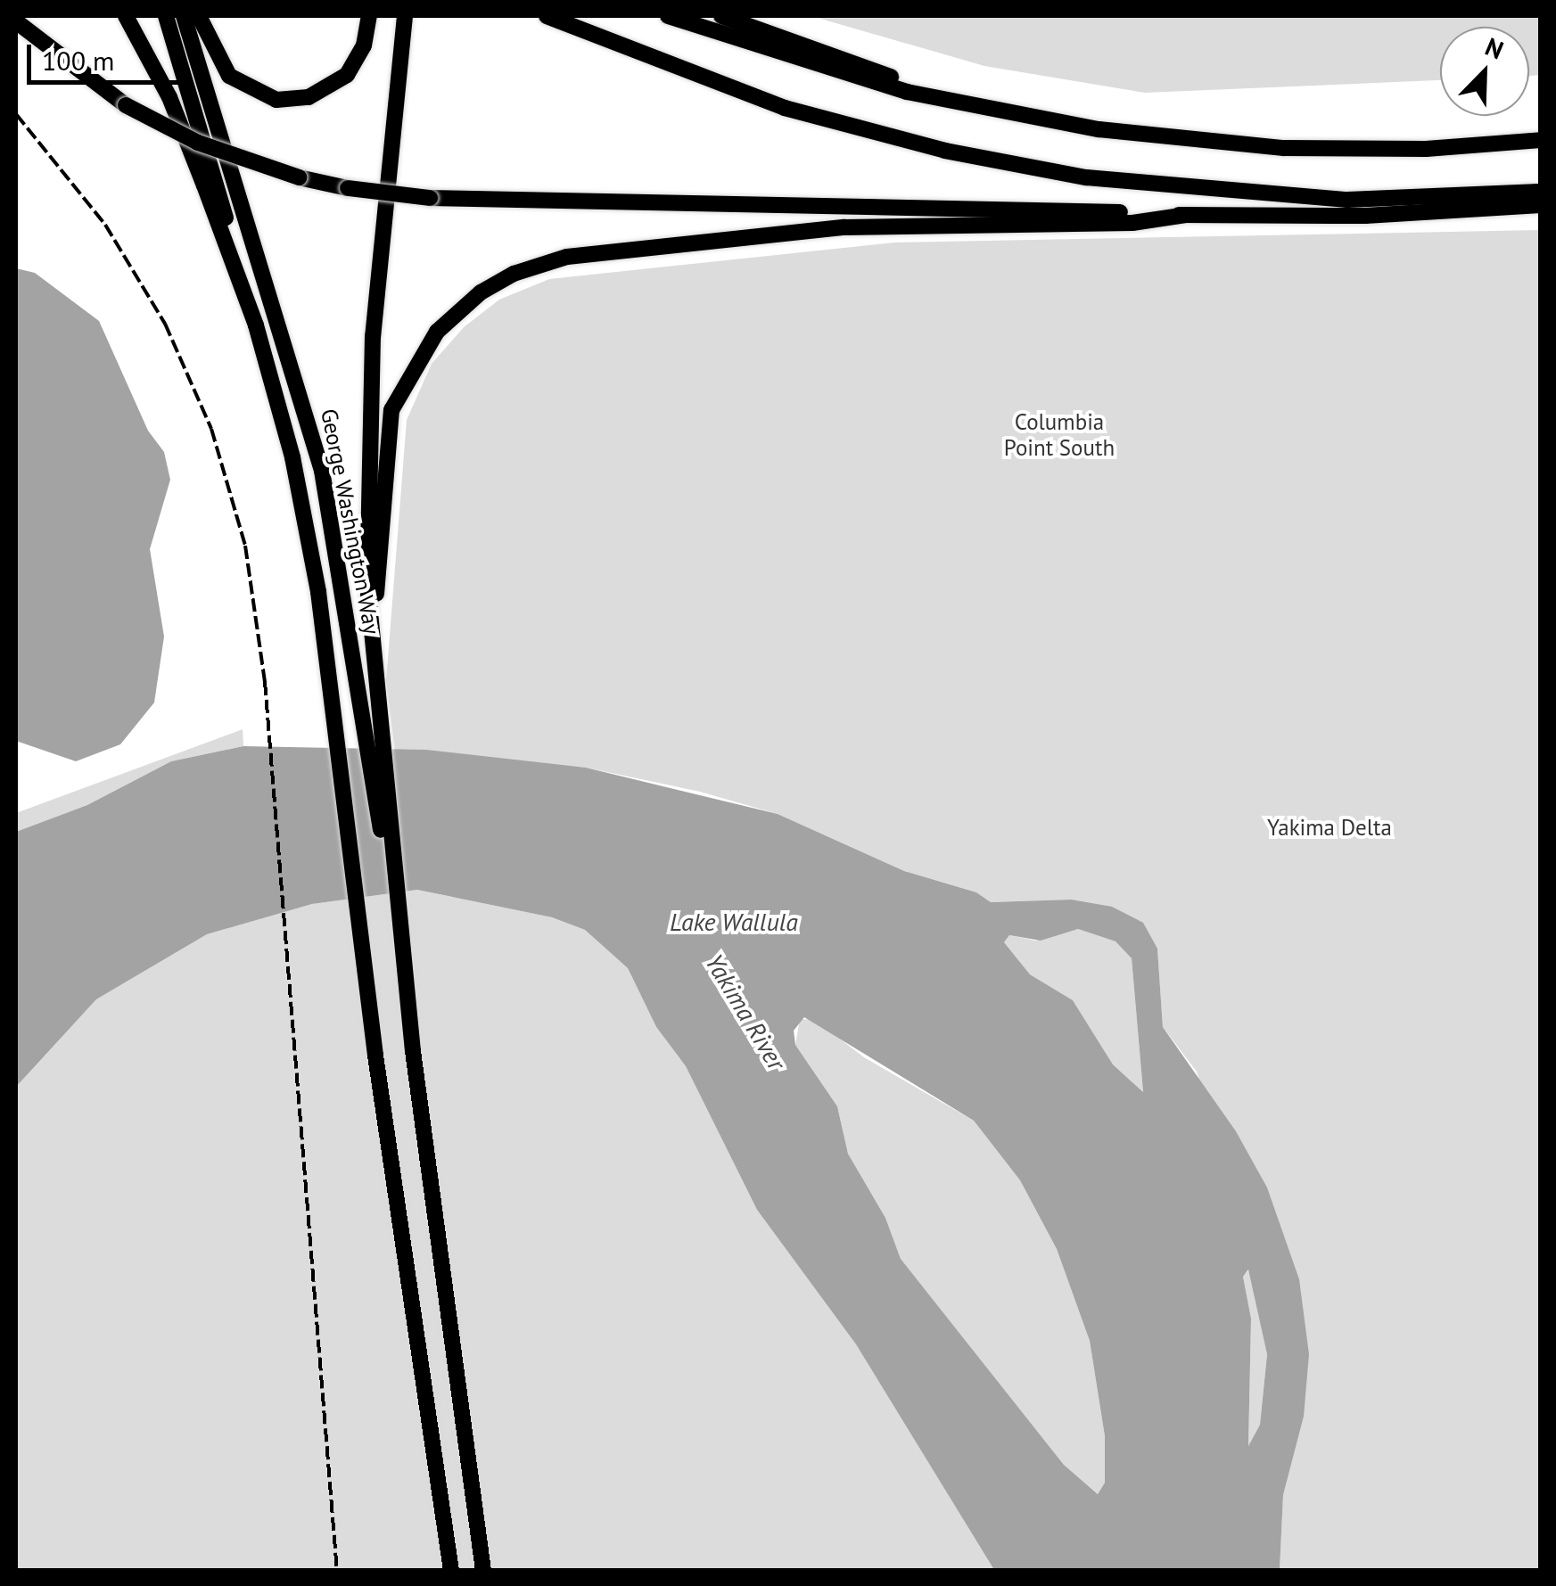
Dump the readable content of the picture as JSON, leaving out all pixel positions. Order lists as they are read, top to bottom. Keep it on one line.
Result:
{"streets":{"highway":["George Washington Way"]},"water":["Lake Wallula","Yakima River"],"parks":["Columbia Point South","Yakima Delta"],"scale_bar":"100 m","north":"top right"}
